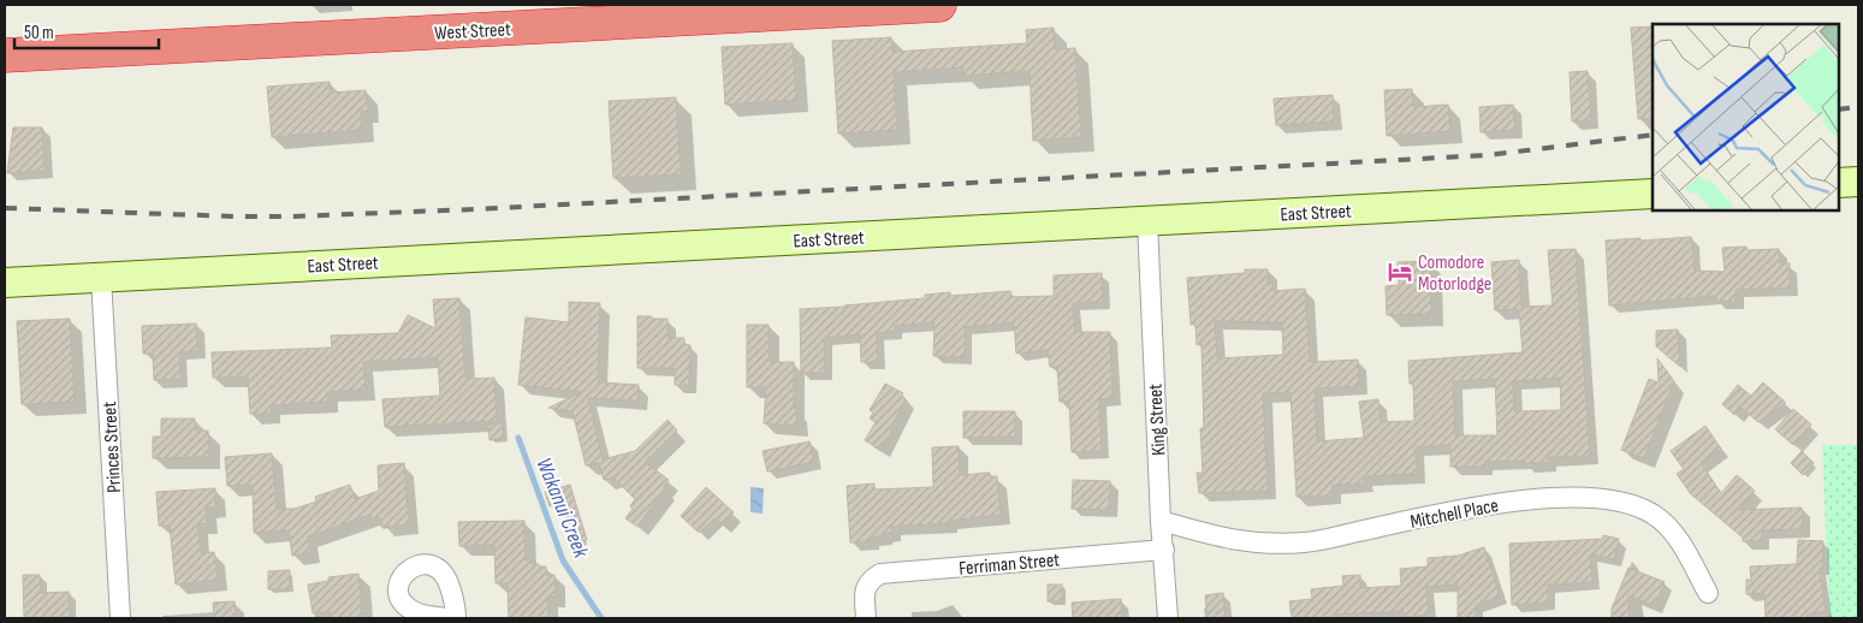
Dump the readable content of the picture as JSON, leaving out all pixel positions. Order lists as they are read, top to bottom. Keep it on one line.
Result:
{"streets":{"highway":["West Street"],"main road":["East Street"],"street":["King Street","Princes Street","Mitchell Place","Ferriman Street"]},"crossings":[["East Street","King Street"],["East Street","Princes Street"],["King Street","Mitchell Place"],["King Street","Ferriman Street"]],"water":["Wakanui Creek"],"places":{"hotel":["Comodore Motorlodge"]},"scale_bar":"50 m"}
